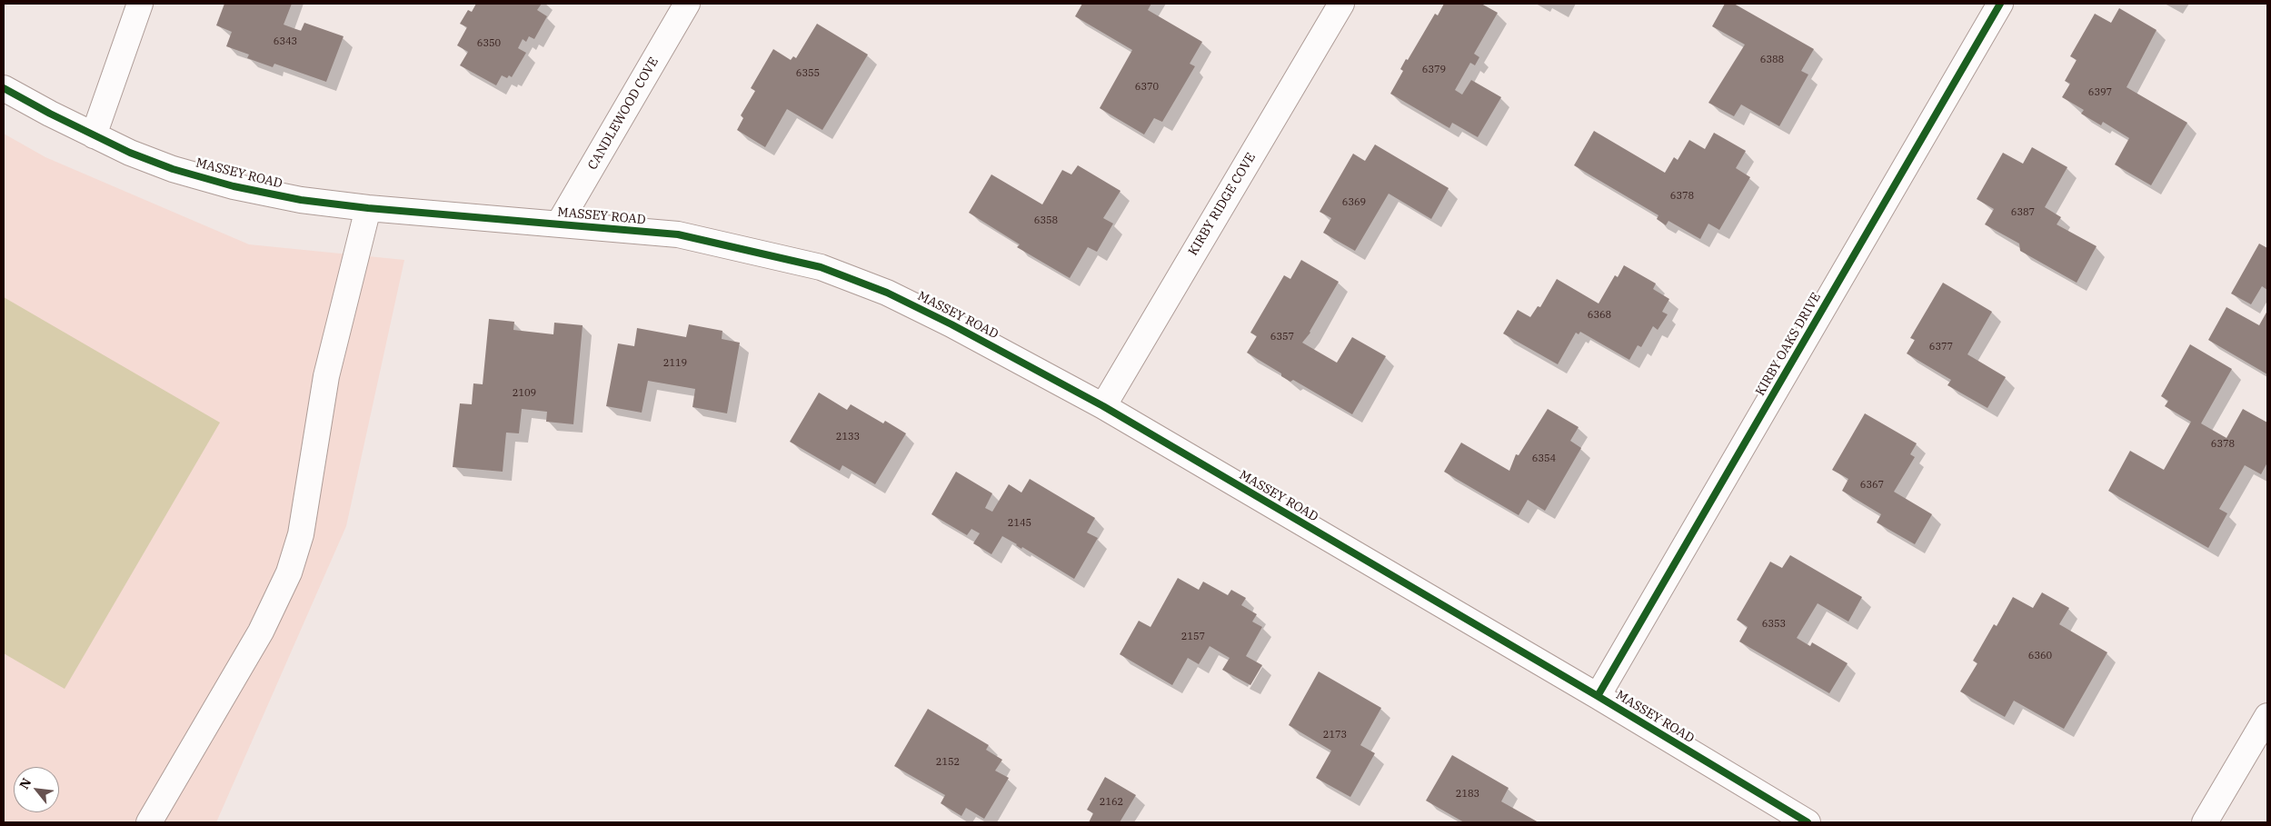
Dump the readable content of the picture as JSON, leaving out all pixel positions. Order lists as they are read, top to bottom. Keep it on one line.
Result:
{"streets":{"street":["CANDLEWOOD COVE","MASSEY ROAD","KIRBY RIDGE COVE","KIRBY OAKS DRIVE"]},"crossings":[["CANDLEWOOD COVE","MASSEY ROAD"],["MASSEY ROAD","KIRBY RIDGE COVE"],["MASSEY ROAD","KIRBY OAKS DRIVE"]],"house_numbers":["6343","6350","6388","6379","6355","6370","6397","6378","6369","6387","6358","6368","6357","6377","2119","2109","2133","6378","6354","6367","2145","6353","2157","6360","2173","2152","2183","2162"],"north":"top left"}
